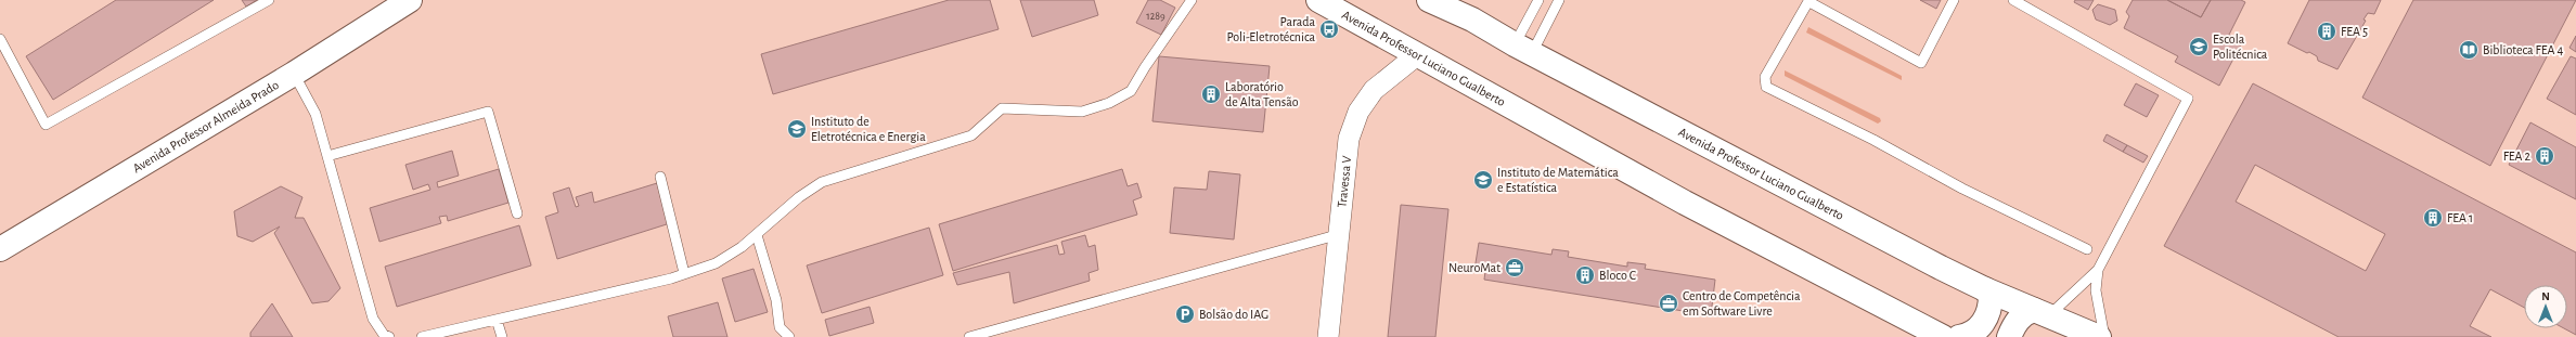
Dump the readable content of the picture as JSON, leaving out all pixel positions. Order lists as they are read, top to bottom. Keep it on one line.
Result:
{"streets":{"street":["Avenida Professor Luciano Gualberto","Avenida Professor Almeida Prado","Travessa V"]},"crossings":[["Avenida Professor Luciano Gualberto","Travessa V"]],"places":{"bus stop":["Parada Poli-Eletrotécnica"],"building":["FEA 5","Laboratório de Alta Tensão","FEA 2","FEA 1","Bloco C"],"school or university":["Escola Politécnica","Instituto de Eletrotécnica e Energia","Instituto de Matemática e Estatística"],"library":["Biblioteca FEA 4"],"office":["NeuroMat","Centro de Competência em Software Livre"],"parking":["Bolsão do IAG"]},"house_numbers":["1289"],"north":"top"}
